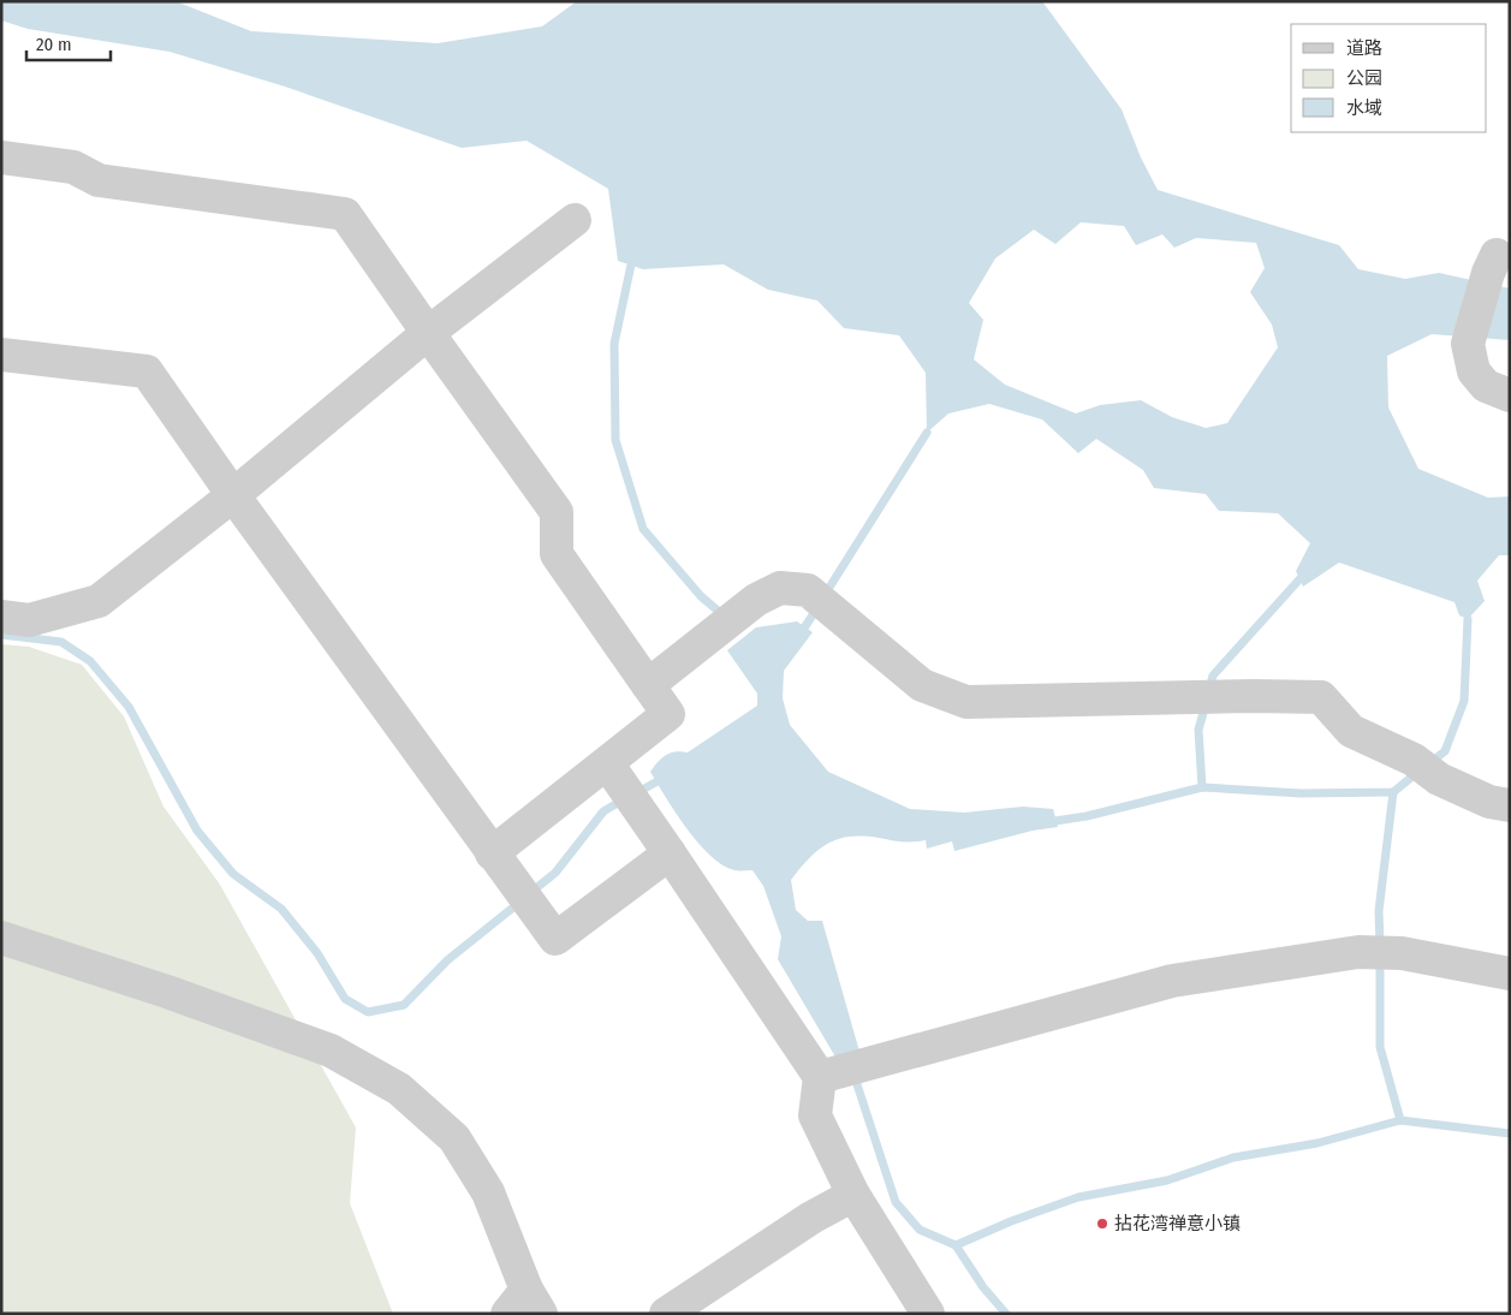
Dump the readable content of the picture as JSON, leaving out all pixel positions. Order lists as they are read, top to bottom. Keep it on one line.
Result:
{"places":["拈花湾禅意小镇"],"legend":["道路","公园","水域"],"scale_bar":"20 m"}
